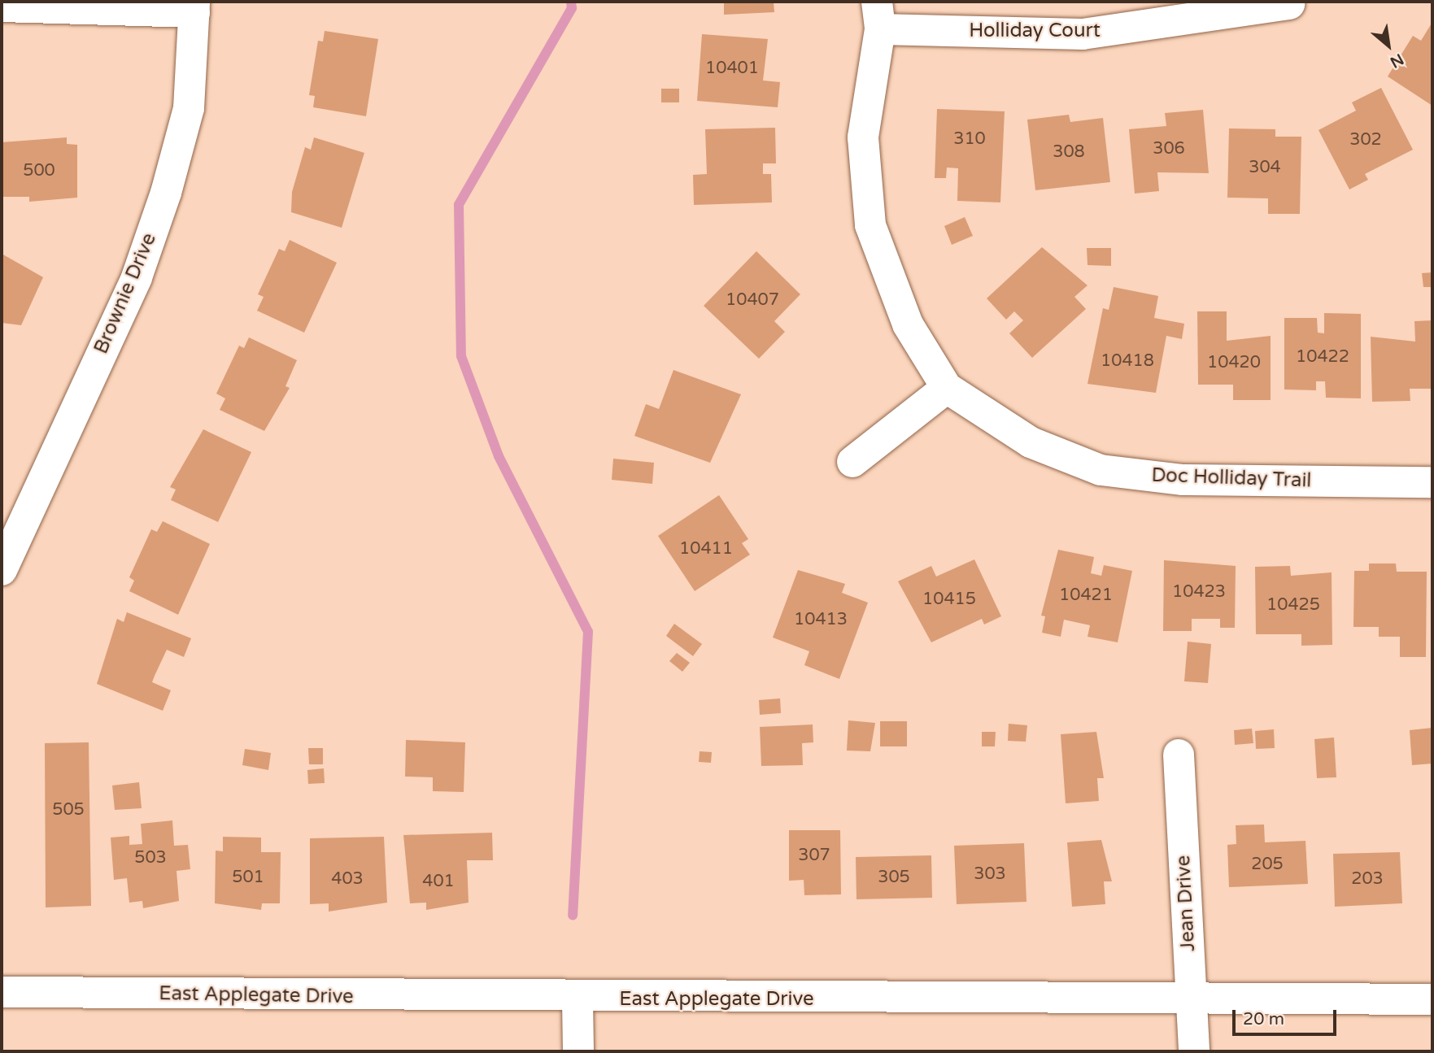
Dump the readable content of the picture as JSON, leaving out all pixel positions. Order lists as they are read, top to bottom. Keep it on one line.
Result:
{"streets":{"street":["Holliday Court","Brownie Drive","Doc Holliday Trail","Jean Drive","East Applegate Drive"]},"crossings":[["Holliday Court","Doc Holliday Trail"],["Jean Drive","East Applegate Drive"]],"house_numbers":["10401","310","302","306","308","304","500","10407","10422","10418","10420","10411","10423","10421","10415","10425","10413","505","307","503","205","303","501","305","403","203","401"],"scale_bar":"20 m","north":"bottom right"}
